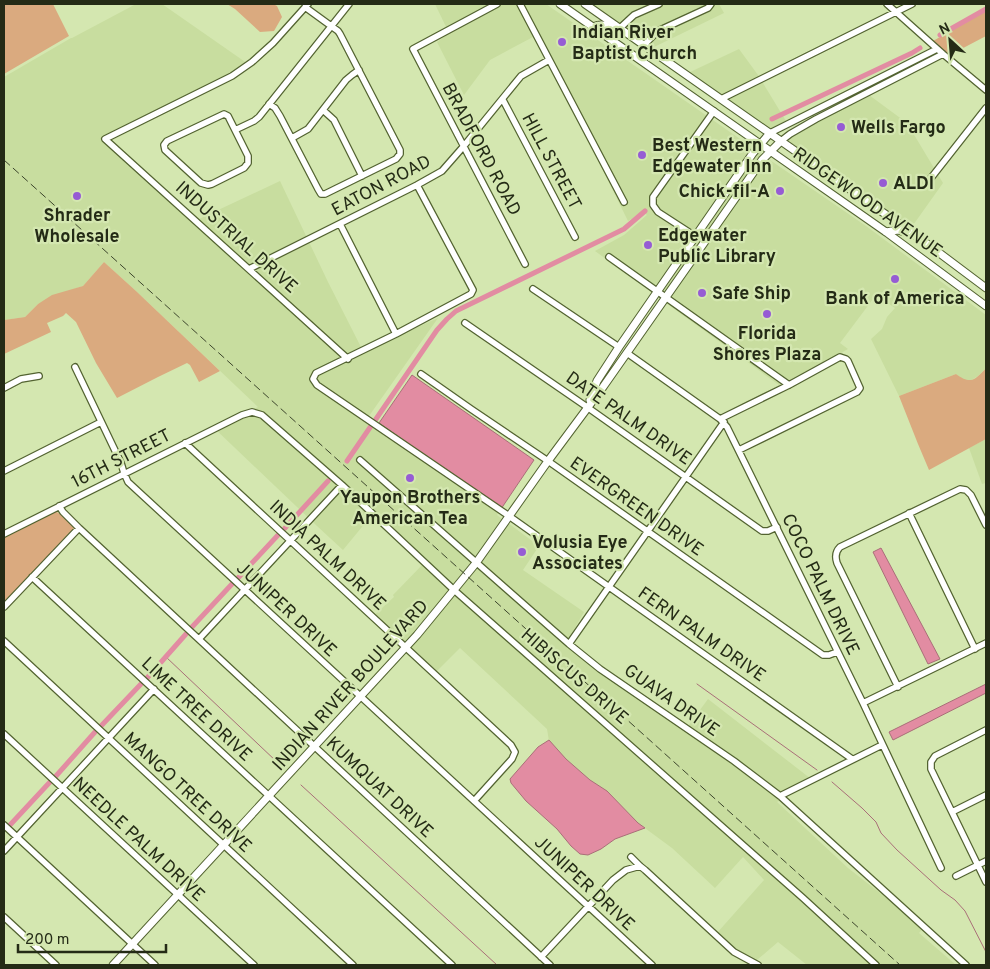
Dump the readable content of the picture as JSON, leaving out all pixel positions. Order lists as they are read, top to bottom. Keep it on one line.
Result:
{"streets":{"main road":["RIDGEWOOD AVENUE","INDIAN RIVER BOULEVARD"],"street":["BRADFORD ROAD","HILL STREET","EATON ROAD","INDUSTRIAL DRIVE","DATE PALM DRIVE","16TH STREET","EVERGREEN DRIVE","INDIA PALM DRIVE","COCO PALM DRIVE","JUNIPER DRIVE","FERN PALM DRIVE","HIBISCUS DRIVE","GUAVA DRIVE","LIME TREE DRIVE","KUMQUAT DRIVE","MANGO TREE DRIVE","NEEDLE PALM DRIVE"]},"crossings":[["BRADFORD ROAD","EATON ROAD"],["HILL STREET","EATON ROAD"],["EATON ROAD","INDUSTRIAL DRIVE"],["INDUSTRIAL DRIVE","FERN PALM DRIVE"],["DATE PALM DRIVE","COCO PALM DRIVE"],["DATE PALM DRIVE","INDIAN RIVER BOULEVARD"],["16TH STREET","INDIA PALM DRIVE"],["16TH STREET","JUNIPER DRIVE"],["16TH STREET","HIBISCUS DRIVE"],["16TH STREET","KUMQUAT DRIVE"],["EVERGREEN DRIVE","COCO PALM DRIVE"],["EVERGREEN DRIVE","INDIAN RIVER BOULEVARD"],["INDIA PALM DRIVE","JUNIPER DRIVE"],["INDIA PALM DRIVE","INDIAN RIVER BOULEVARD"],["JUNIPER DRIVE","INDIAN RIVER BOULEVARD"],["FERN PALM DRIVE","INDIAN RIVER BOULEVARD"],["HIBISCUS DRIVE","INDIAN RIVER BOULEVARD"],["INDIAN RIVER BOULEVARD","GUAVA DRIVE"],["INDIAN RIVER BOULEVARD","LIME TREE DRIVE"],["INDIAN RIVER BOULEVARD","KUMQUAT DRIVE"],["INDIAN RIVER BOULEVARD","MANGO TREE DRIVE"],["INDIAN RIVER BOULEVARD","NEEDLE PALM DRIVE"]],"places":["Indian River Baptist Church","Wells Fargo","Best Western Edgewater Inn","ALDI","Chick-fil-A","Shrader Wholesale","Edgewater Public Library","Bank of America","Safe Ship","Florida Shores Plaza","Yaupon Brothers American Tea","Volusia Eye Associates"],"scale_bar":"200 m","north":"top left"}
